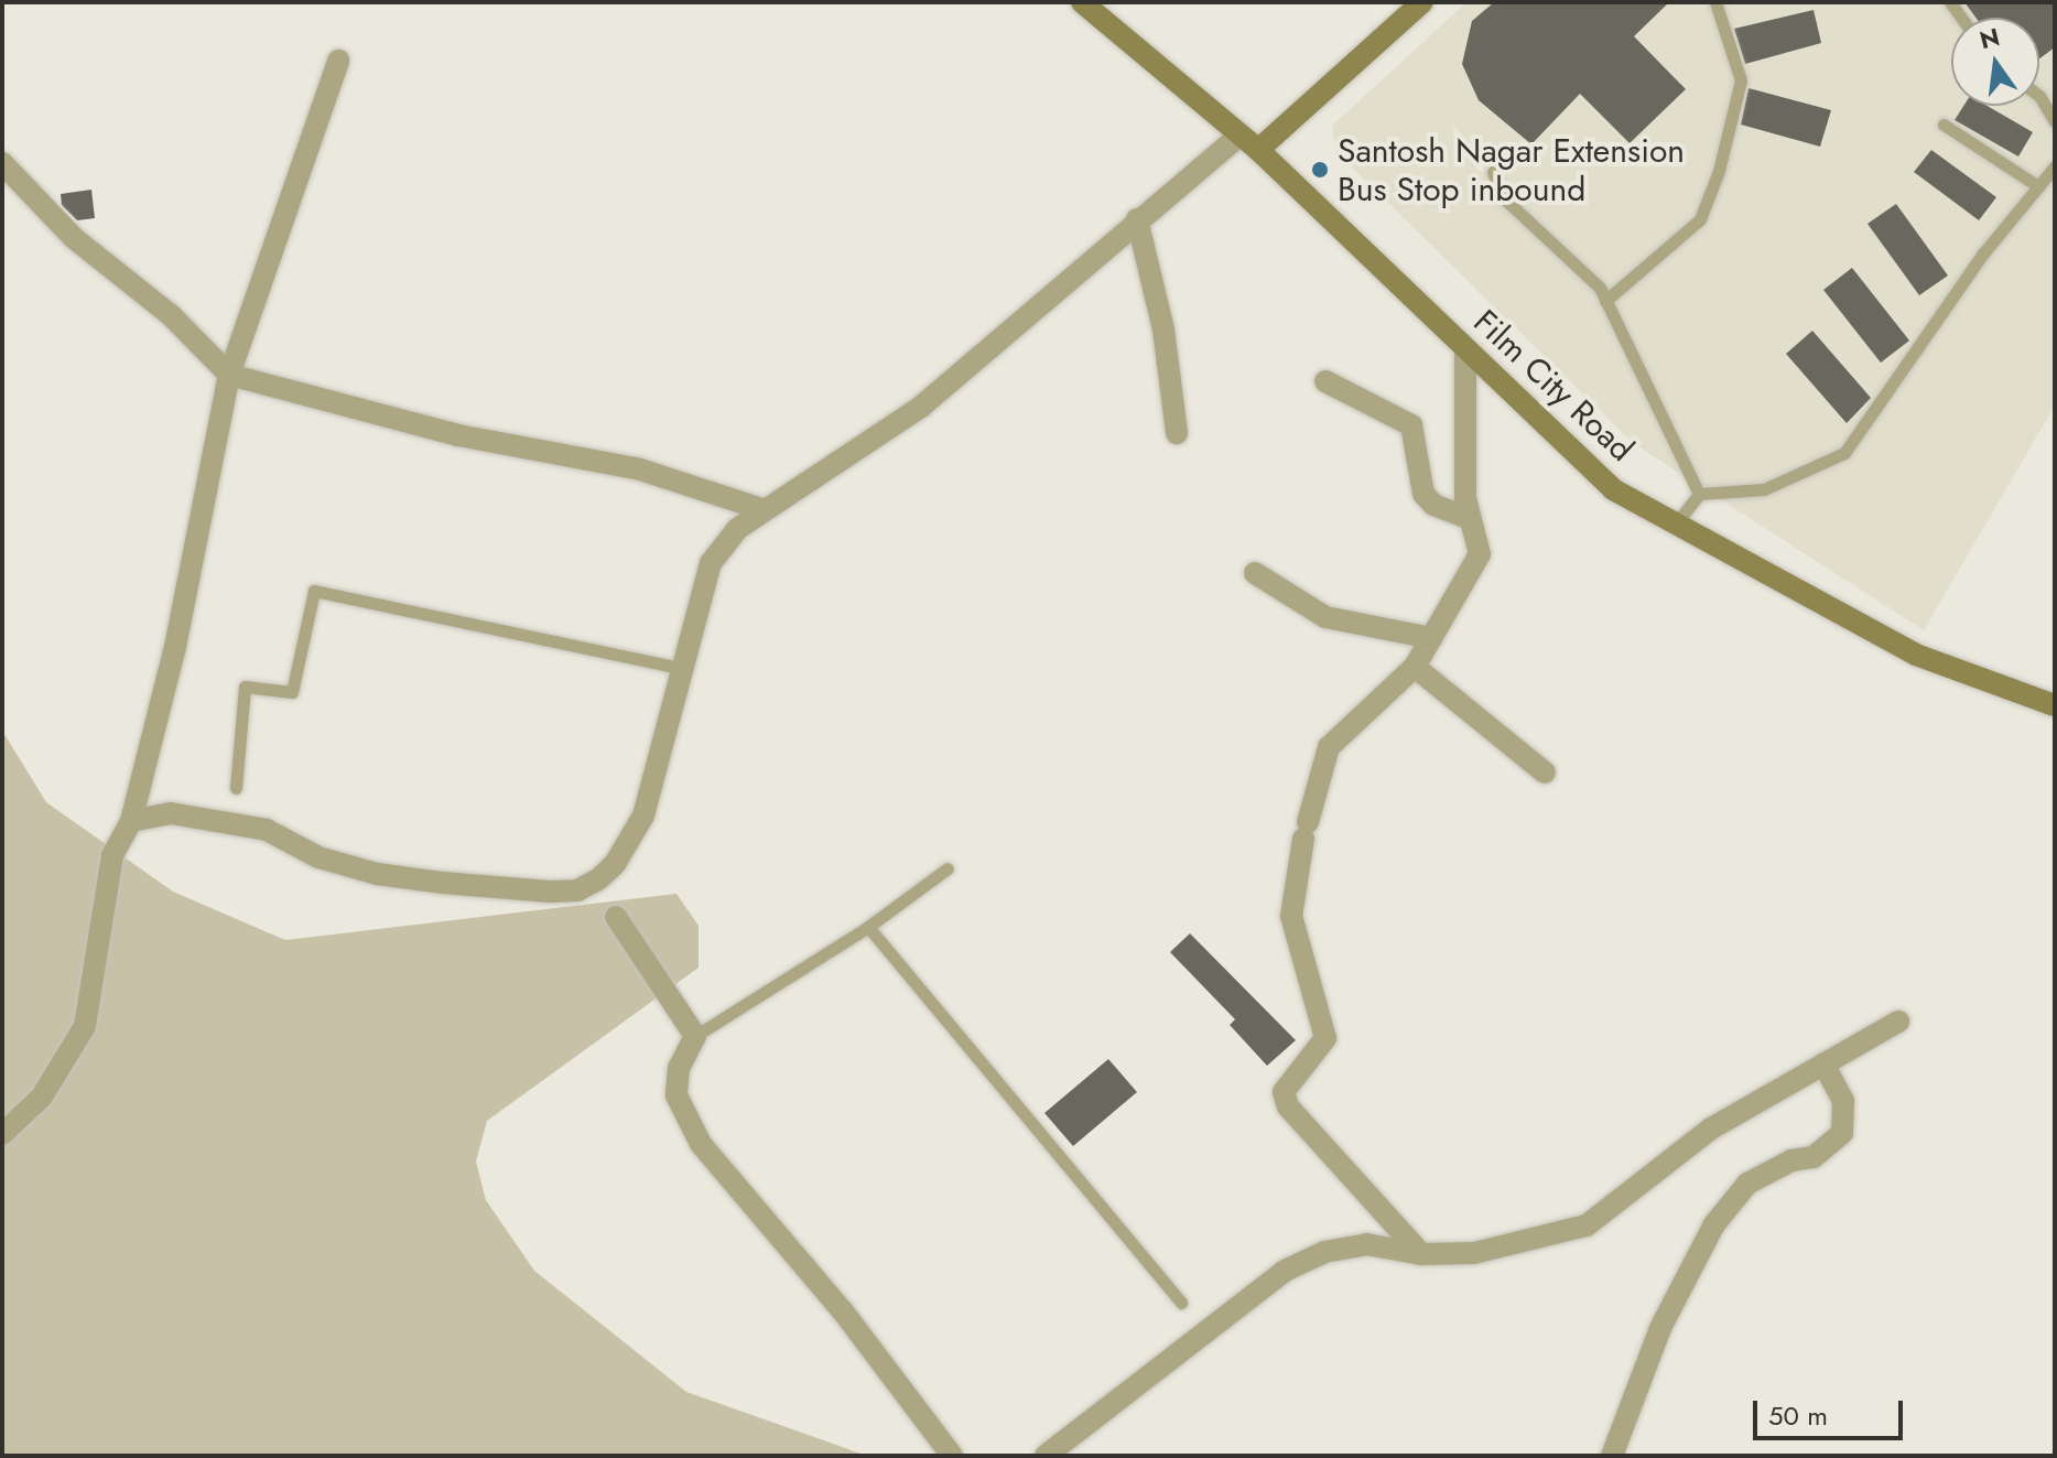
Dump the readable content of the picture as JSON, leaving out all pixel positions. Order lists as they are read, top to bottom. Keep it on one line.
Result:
{"streets":{"street":["Film City Road"]},"places":["Santosh Nagar Extension Bus Stop inbound"],"scale_bar":"50 m","north":"top"}
